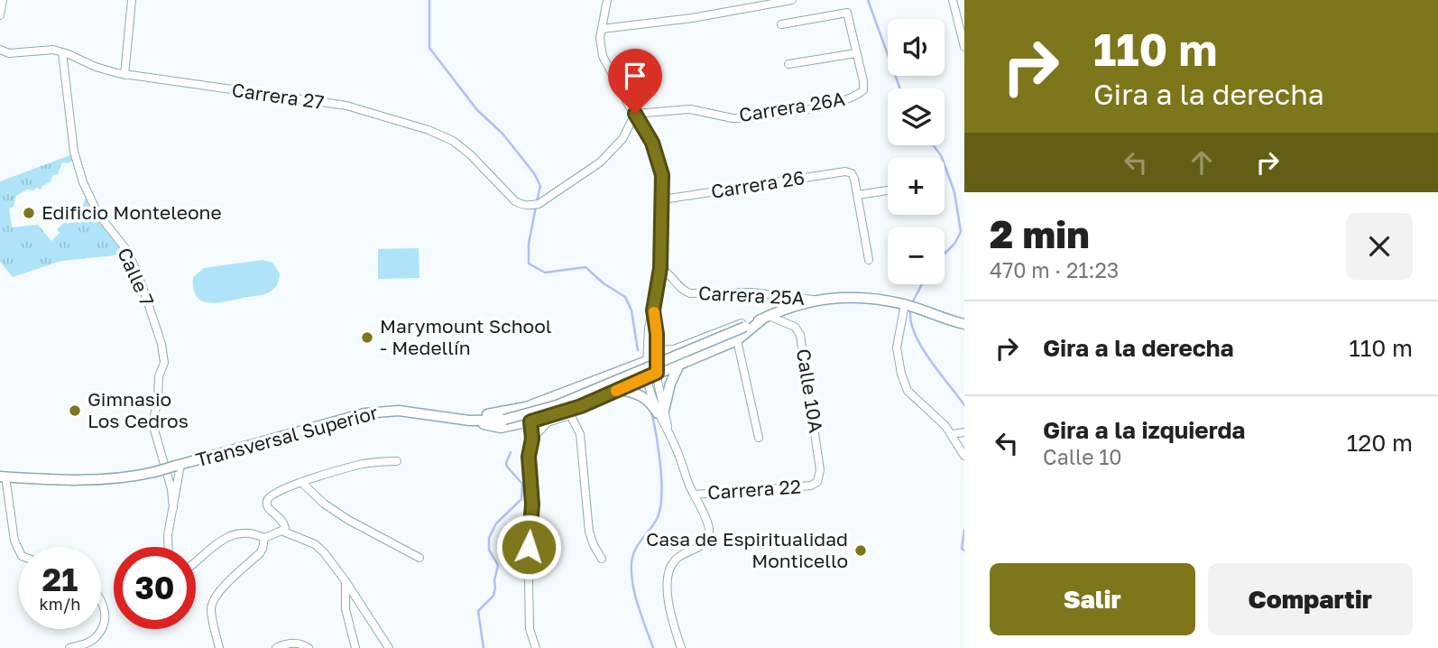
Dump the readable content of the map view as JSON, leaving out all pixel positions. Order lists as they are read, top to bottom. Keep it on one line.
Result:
{"streets":{"main road":["Transversal Superior"],"street":["Carrera 27","Carrera 26A","Carrera 26","Calle 7","Carrera 25A","Calle 10A","Carrera 22"]},"crossings":[["Carrera 27","Carrera 26A"],["Carrera 27","Calle 7"],["Calle 7","Transversal Superior"],["Carrera 25A","Transversal Superior"],["Calle 10A","Transversal Superior"],["Calle 10A","Carrera 22"]],"places":["Edificio Monteleone","Marymount School - Medellín","Gimnasio Los Cedros","Casa de Espiritualidad Monticello"],"page":{"turn":["110 m","Gira a la derecha"],"map_buttons":["+","−"],"heading":["2 min","470 m · 21:23"],"list":[{"name":"Gira a la derecha","value":"110 m"},{"name":"Gira a la izquierda","note":"Calle 10","value":"120 m"}],"speed":"21 km/h","limit":"30","buttons":["Salir","Compartir"]}}
